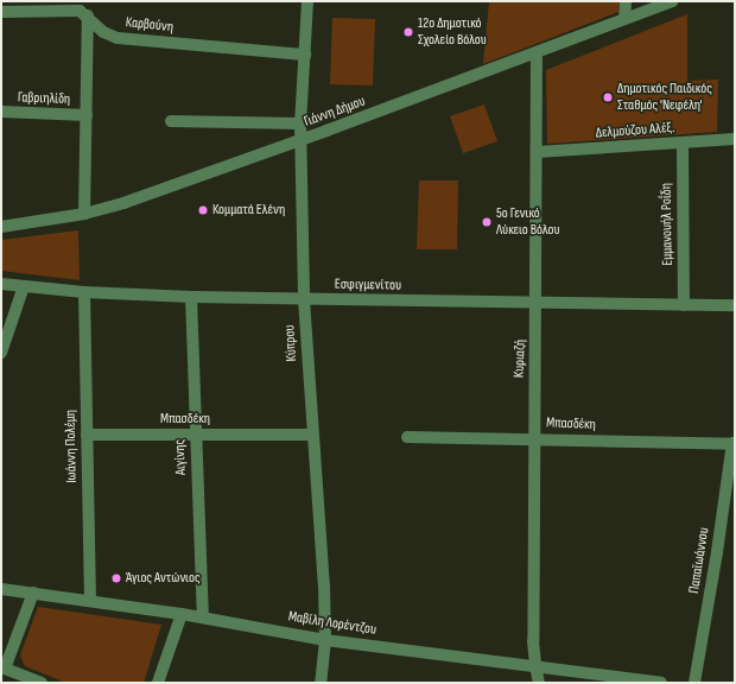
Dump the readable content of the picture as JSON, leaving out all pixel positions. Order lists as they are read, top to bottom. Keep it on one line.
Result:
{"streets":{"street":["Καρβούνη","Γαβριηλίδη","Γιάννη Δήμου","Δελμούζου Αλέξ.","Εμμανουήλ Ροΐδη","Εσφιγμενίτου","Κύπρου","Κυριαζή","Μπασδέκη","Ιωάννη Πολέμη","Αιγίνης","Παπαϊωάννου","Μαβίλη Λορέντζου"]},"crossings":[["Καρβούνη","Κύπρου"],["Γιάννη Δήμου","Κύπρου"],["Γιάννη Δήμου","Κυριαζή"],["Δελμούζου Αλέξ.","Εμμανουήλ Ροΐδη"],["Δελμούζου Αλέξ.","Κυριαζή"],["Εμμανουήλ Ροΐδη","Εσφιγμενίτου"],["Εσφιγμενίτου","Κύπρου"],["Εσφιγμενίτου","Κυριαζή"],["Εσφιγμενίτου","Ιωάννη Πολέμη"],["Εσφιγμενίτου","Αιγίνης"],["Κύπρου","Μπασδέκη"],["Κύπρου","Μαβίλη Λορέντζου"],["Κυριαζή","Μπασδέκη"],["Κυριαζή","Μαβίλη Λορέντζου"],["Μπασδέκη","Ιωάννη Πολέμη"],["Μπασδέκη","Αιγίνης"],["Μπασδέκη","Παπαϊωάννου"],["Ιωάννη Πολέμη","Μαβίλη Λορέντζου"],["Αιγίνης","Μαβίλη Λορέντζου"]],"places":["12ο Δημοτικό Σχολείο Βόλου","Δημοτικός Παιδικός Σταθμός 'Νεφέλη'","Κομματά Ελένη","5ο Γενικό Λύκειο Βόλου","Άγιος Αντώνιος"]}
